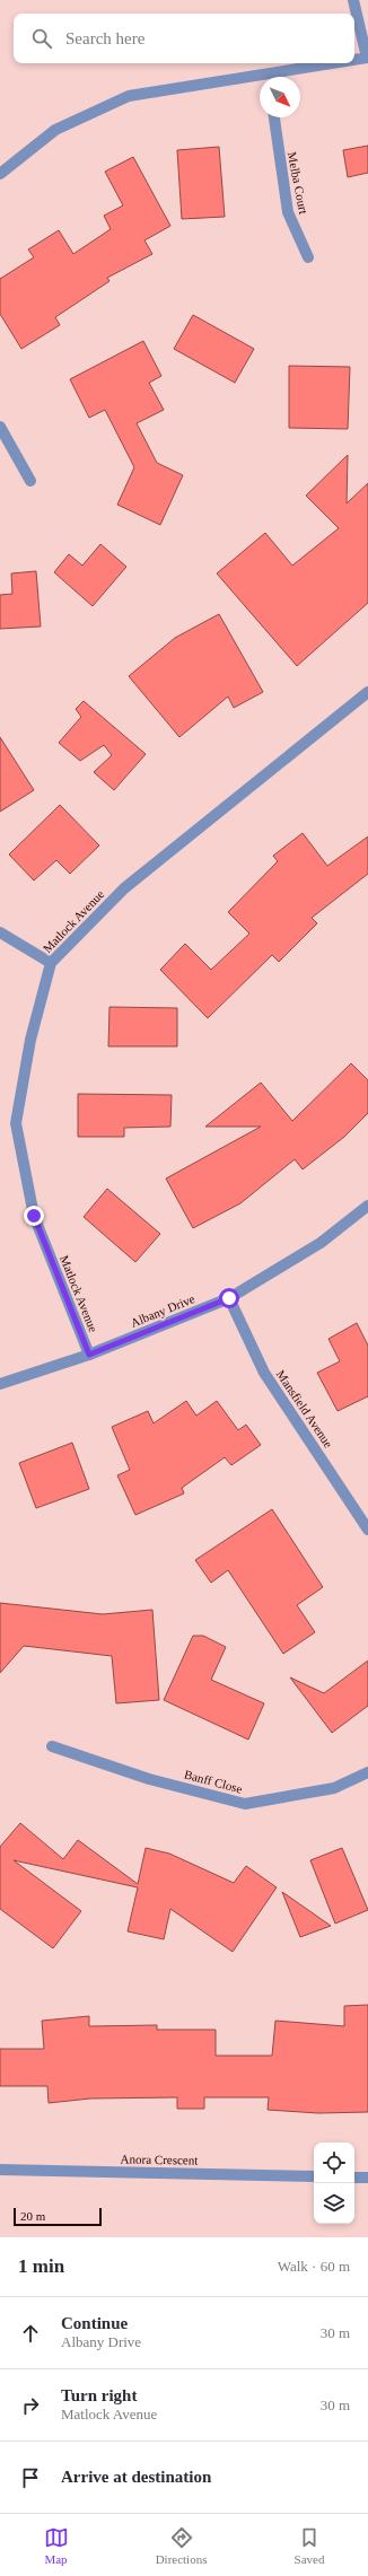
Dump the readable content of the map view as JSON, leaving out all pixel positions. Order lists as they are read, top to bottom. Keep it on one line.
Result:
{"streets":{"street":["Melba Court","Matlock Avenue","Albany Drive","Mansfield Avenue","Banff Close","Anora Crescent"]},"crossings":[["Matlock Avenue","Albany Drive"],["Albany Drive","Mansfield Avenue"]],"scale_bar":"20 m","north":"bottom right","page":{"search":"Search here","scale":"20 m","heading":["1 min","Walk · 60 m"],"list":[["Continue","Albany Drive","30 m"],["Turn right","Matlock Avenue","30 m"],"Arrive at destination"],"nav":["Map","Directions","Saved"]}}
